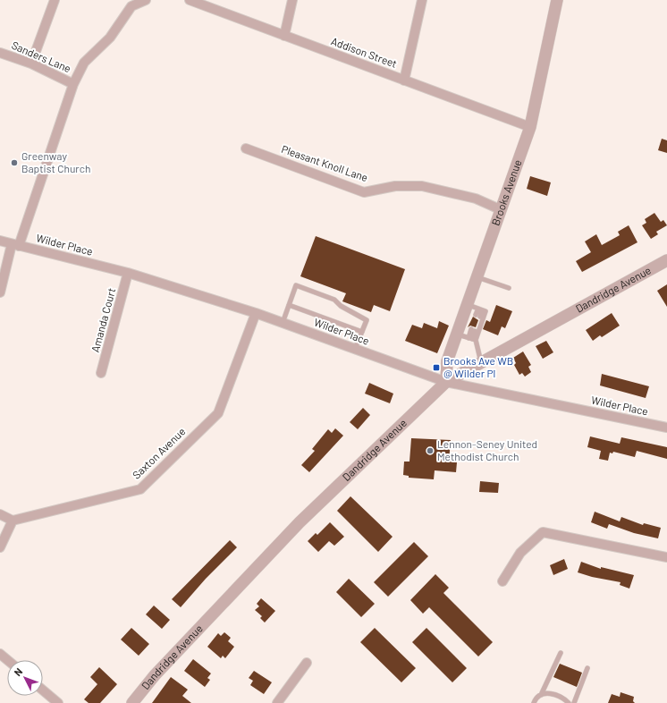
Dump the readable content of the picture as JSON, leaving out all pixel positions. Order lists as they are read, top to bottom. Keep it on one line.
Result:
{"streets":{"street":["Addison Street","Sanders Lane","Pleasant Knoll Lane","Brooks Avenue","Wilder Place","Dandridge Avenue","Amanda Court","Saxton Avenue"]},"crossings":[["Addison Street","Brooks Avenue"],["Pleasant Knoll Lane","Brooks Avenue"],["Brooks Avenue","Wilder Place"],["Brooks Avenue","Dandridge Avenue"],["Wilder Place","Dandridge Avenue"],["Wilder Place","Amanda Court"],["Wilder Place","Saxton Avenue"]],"places":{"other":["Greenway Baptist Church","Lennon-Seney United Methodist Church"],"transit":["Brooks Ave WB @ Wilder Pl"]},"north":"top left"}
